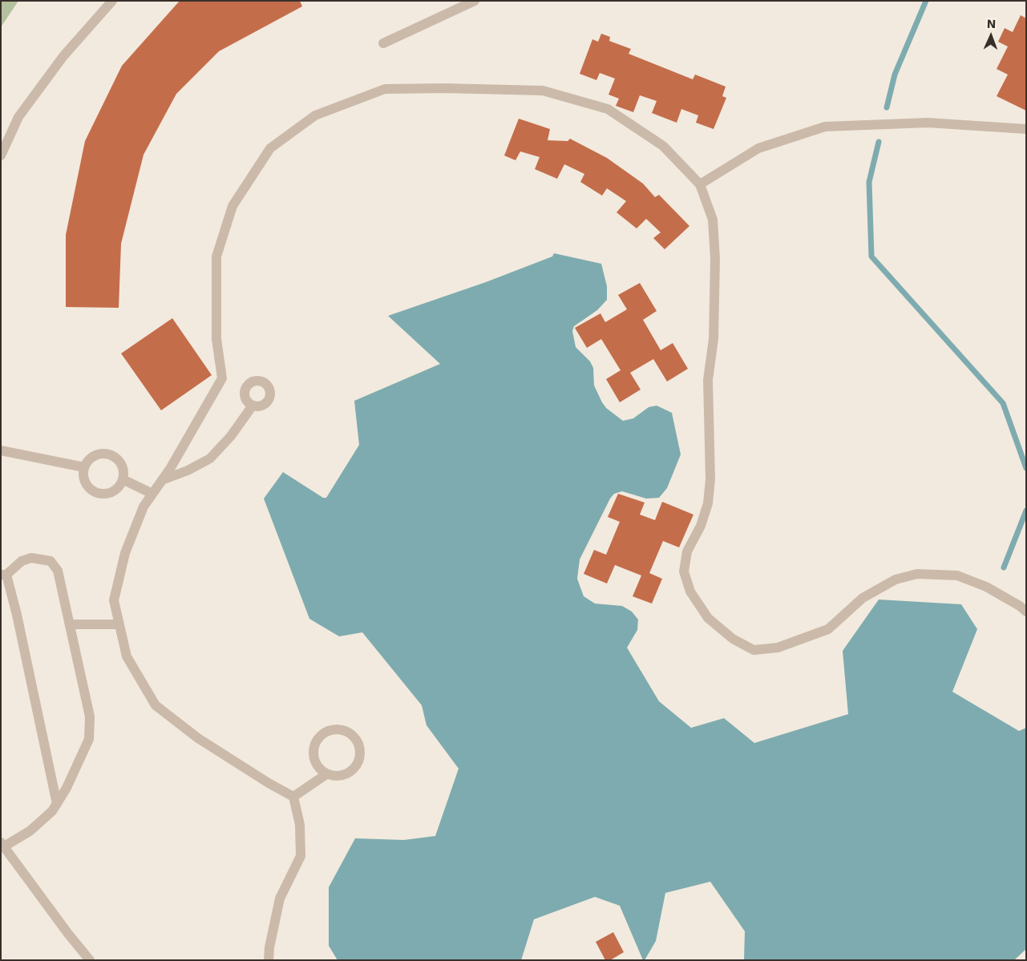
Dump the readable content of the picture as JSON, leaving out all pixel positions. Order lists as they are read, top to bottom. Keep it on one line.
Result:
{"north":"top"}
